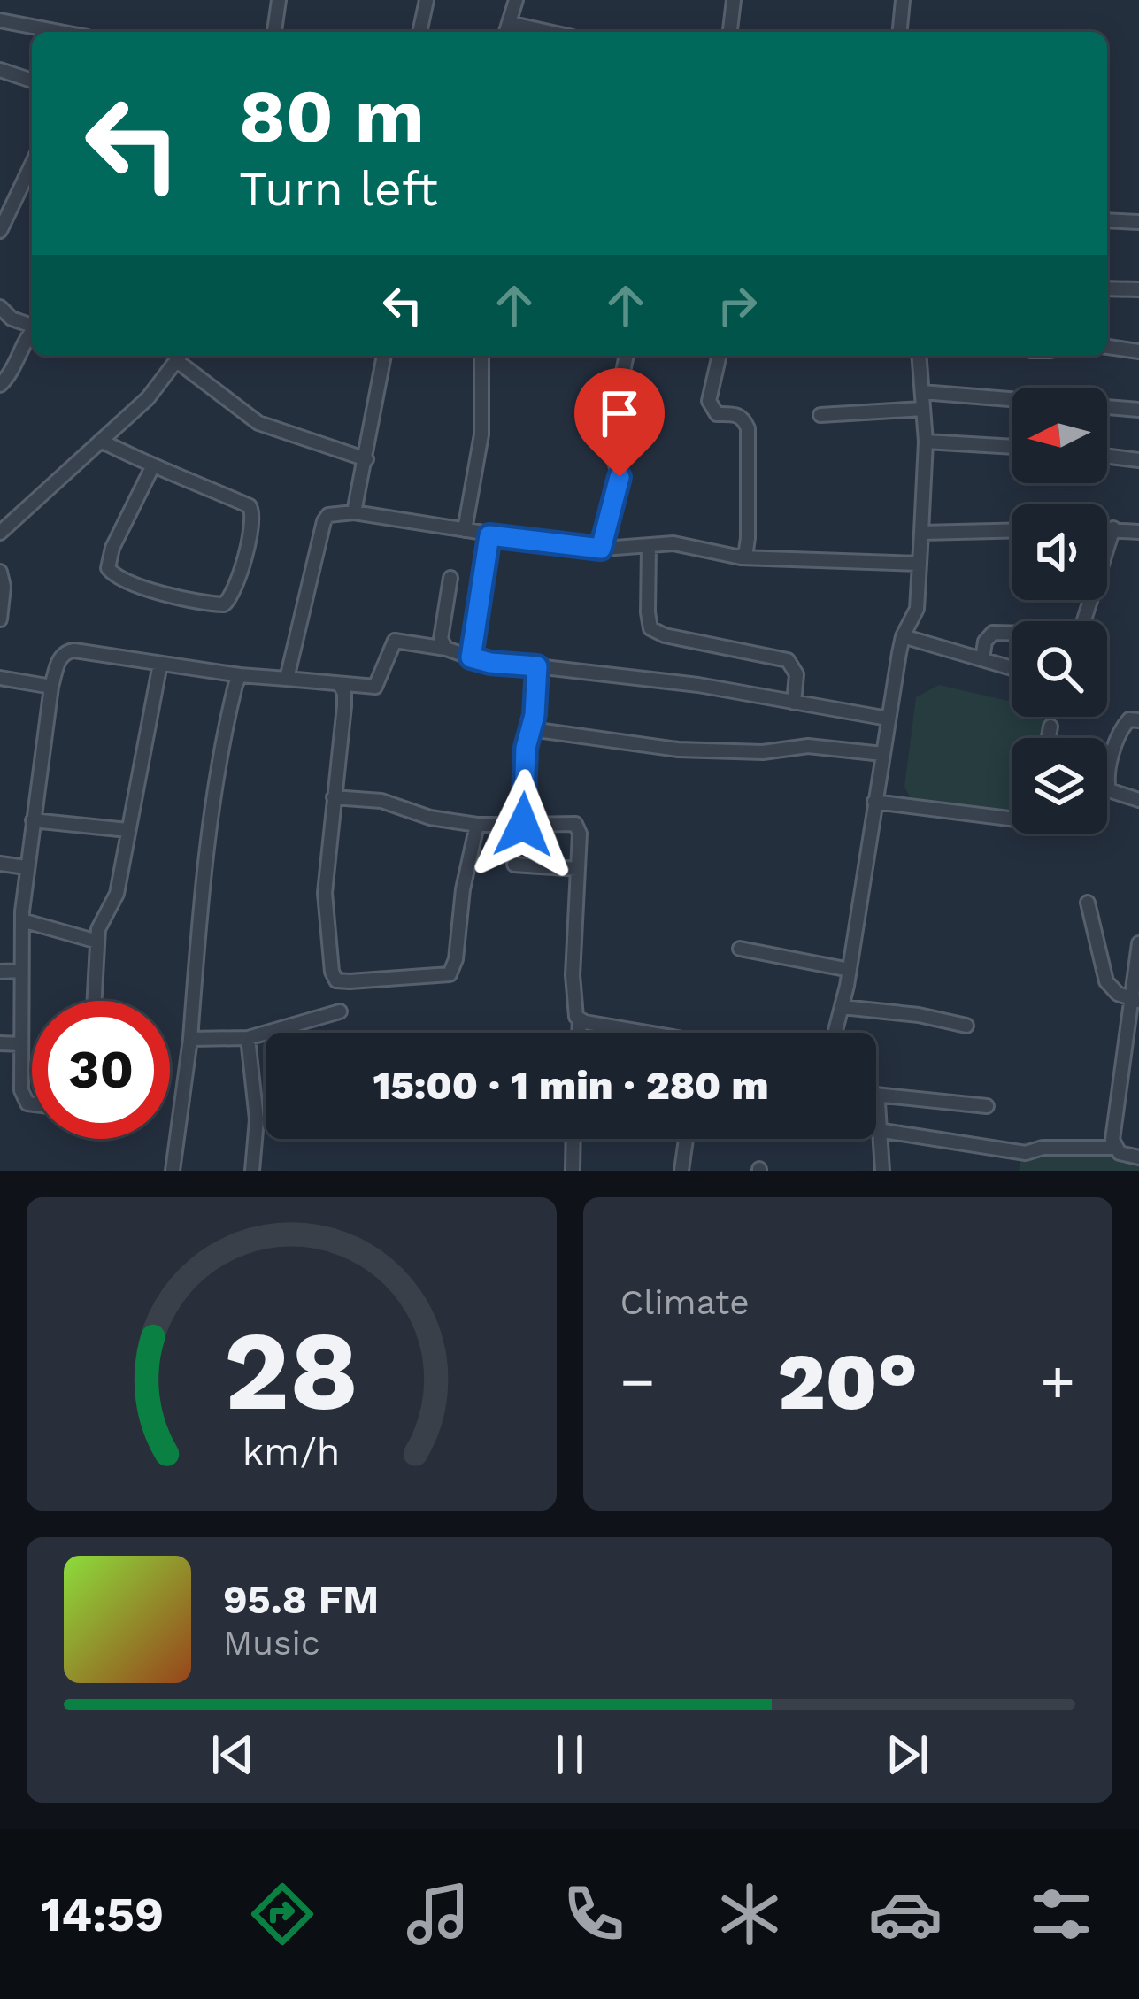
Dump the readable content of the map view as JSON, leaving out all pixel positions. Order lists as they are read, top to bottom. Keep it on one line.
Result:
{"north":"left","page":{"turn":["80 m","Turn left"],"limit":"30","trip":"15:00 · 1 min · 280 m","tile":"Climate","heat":["−","20°","+"],"song":["95.8 FM","Music"],"tabs":"14:59","gauge":["28","km/h"]}}
